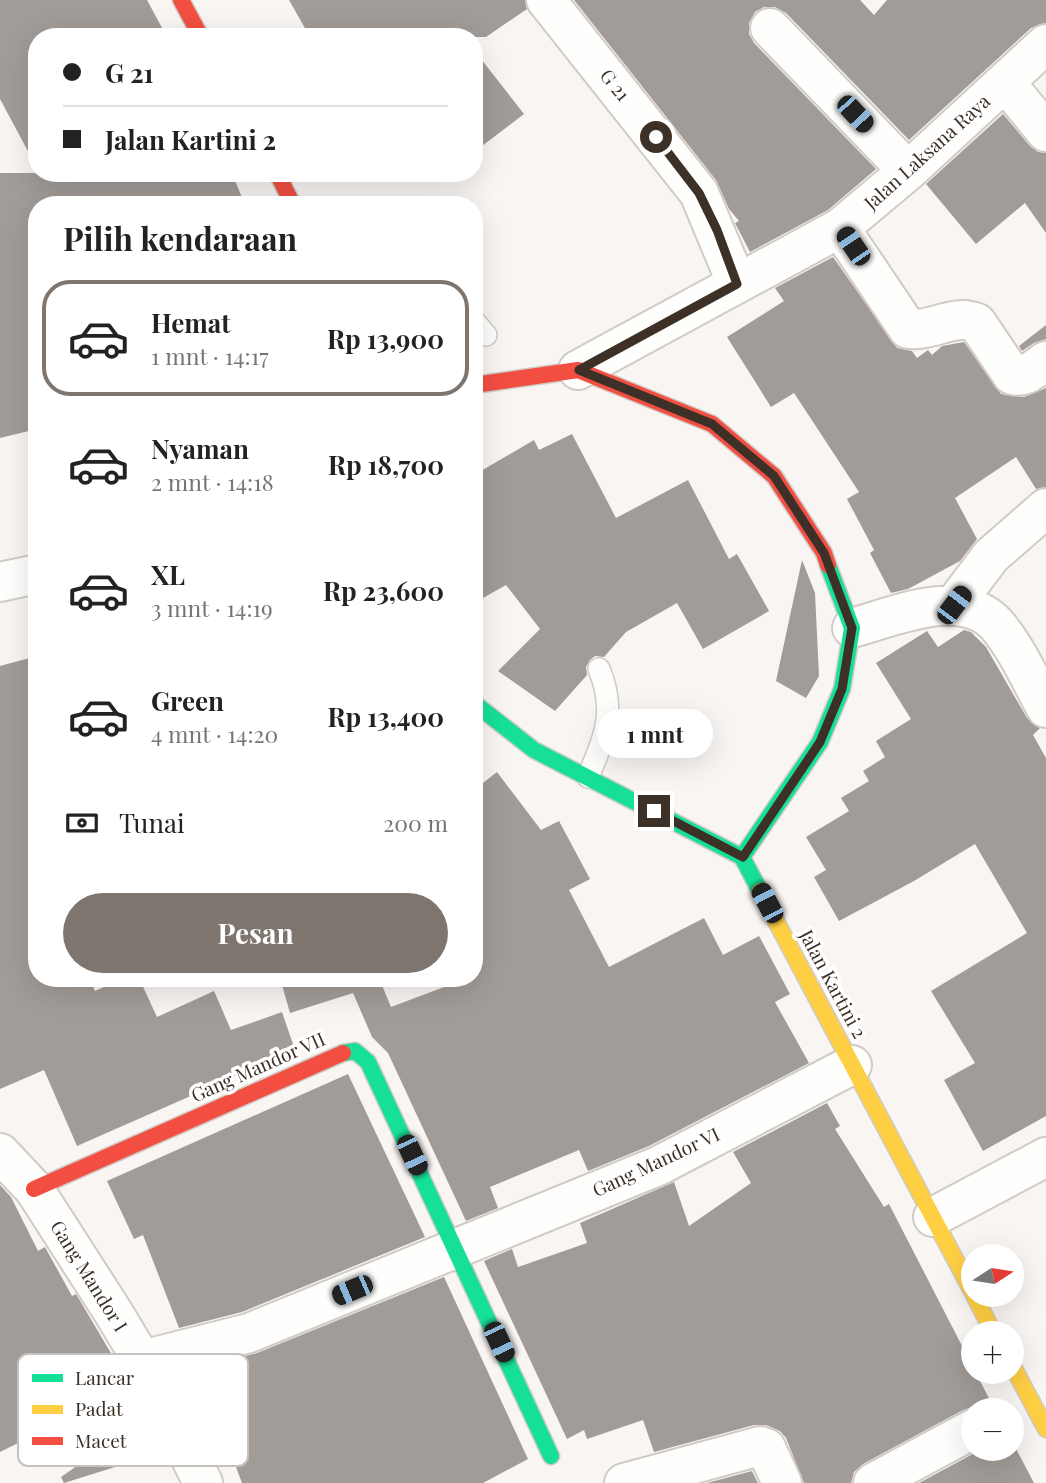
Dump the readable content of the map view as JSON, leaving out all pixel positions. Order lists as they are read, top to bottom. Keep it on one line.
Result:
{"streets":{"street":["G 21","Jalan Laksana Raya","Jalan Kartini 2","Gang Mandor VII","Gang Mandor VI","Gang Mandor I"]},"crossings":[["G 21","Jalan Laksana Raya"],["Jalan Kartini 2","Gang Mandor VI"],["Gang Mandor VII","Gang Mandor VI"],["Gang Mandor VII","Gang Mandor I"]],"legend":["Lancar","Padat","Macet"],"north":"right","page":{"banner":["G 21","Jalan Kartini 2"],"heading":"Pilih kendaraan","list":[{"name":"Hemat","note":"1 mnt · 14:17","value":"Rp 13,900"},{"name":"Nyaman","note":"2 mnt · 14:18","value":"Rp 18,700"},{"name":"XL","note":"3 mnt · 14:19","value":"Rp 23,600"},{"name":"Green","note":"4 mnt · 14:20","value":"Rp 13,400"}],"bubble":"1 mnt","pay":["Tunai","200 m"],"buttons":"Pesan","map_buttons":["+","−"]}}
